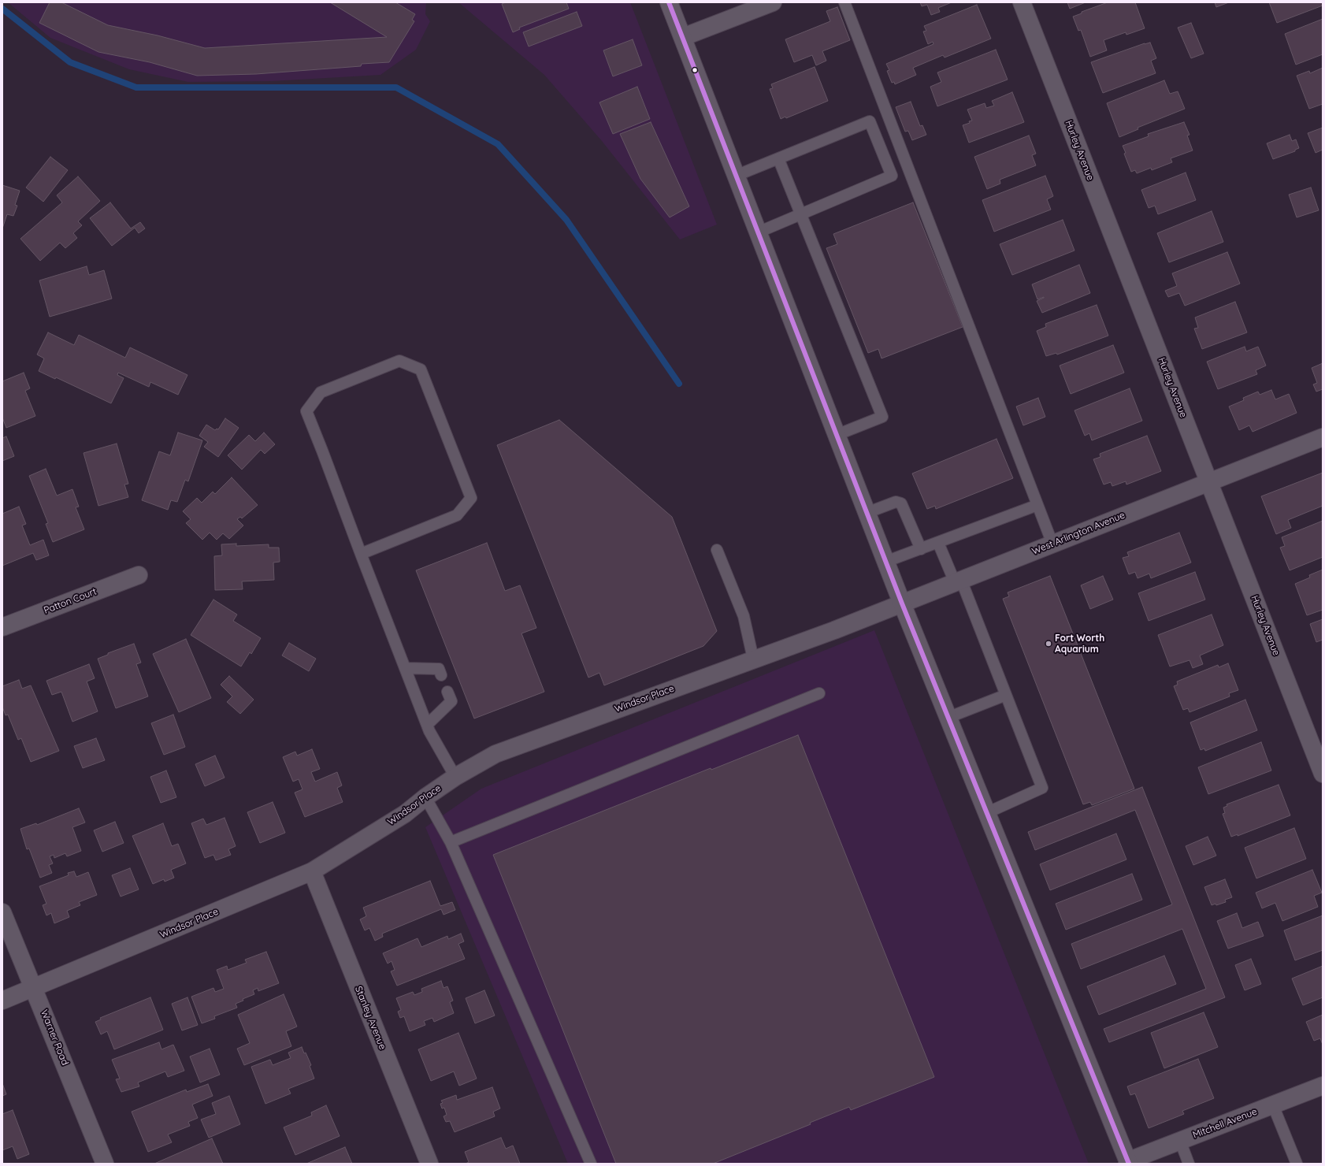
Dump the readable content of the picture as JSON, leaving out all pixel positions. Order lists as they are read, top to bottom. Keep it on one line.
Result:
{"streets":{"street":["Hurley Avenue","West Arlington Avenue","Patton Court","Windsor Place","Stanley Avenue","Warner Road","Mitchell Avenue"]},"crossings":[["Hurley Avenue","West Arlington Avenue"],["West Arlington Avenue","Windsor Place"],["Windsor Place","Stanley Avenue"],["Windsor Place","Warner Road"]],"places":["Fort Worth Aquarium"]}
